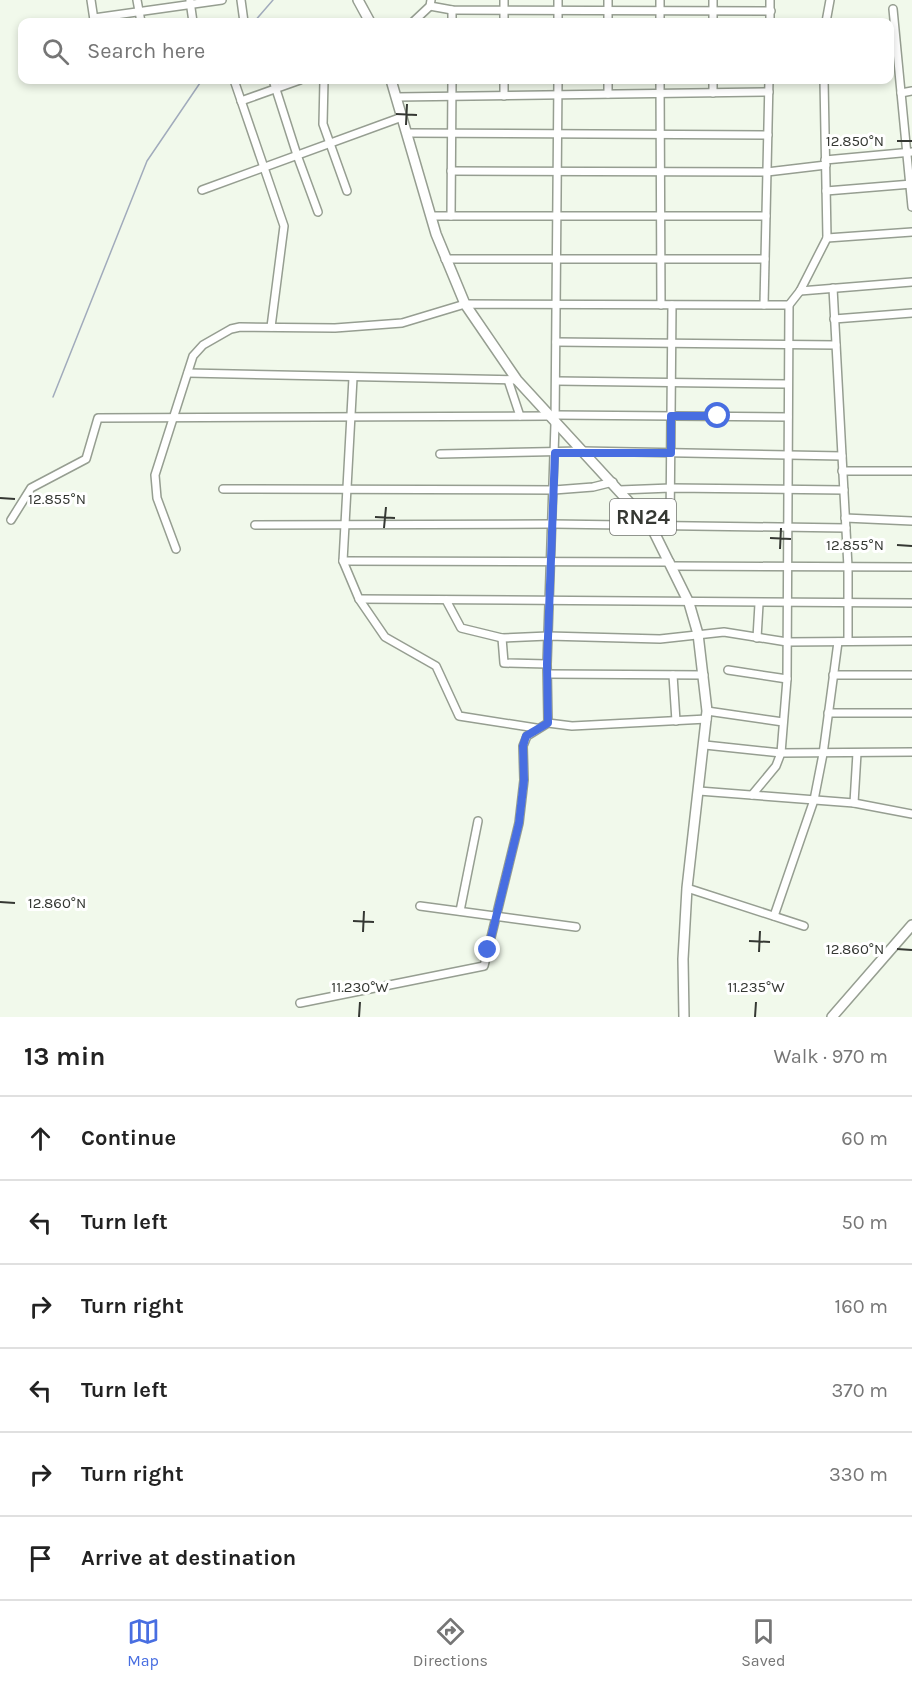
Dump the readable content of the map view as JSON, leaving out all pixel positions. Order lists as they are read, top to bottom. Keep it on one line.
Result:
{"streets":{"main road":["RN24"]},"page":{"search":"Search here","heading":["13 min","Walk · 970 m"],"list":[["Continue","60 m"],["Turn left","50 m"],["Turn right","160 m"],["Turn left","370 m"],["Turn right","330 m"],"Arrive at destination"],"nav":["Map","Directions","Saved"]},"coordinates":["12.850°N","12.855°N","12.860°N","11.230°W","11.235°W"]}
